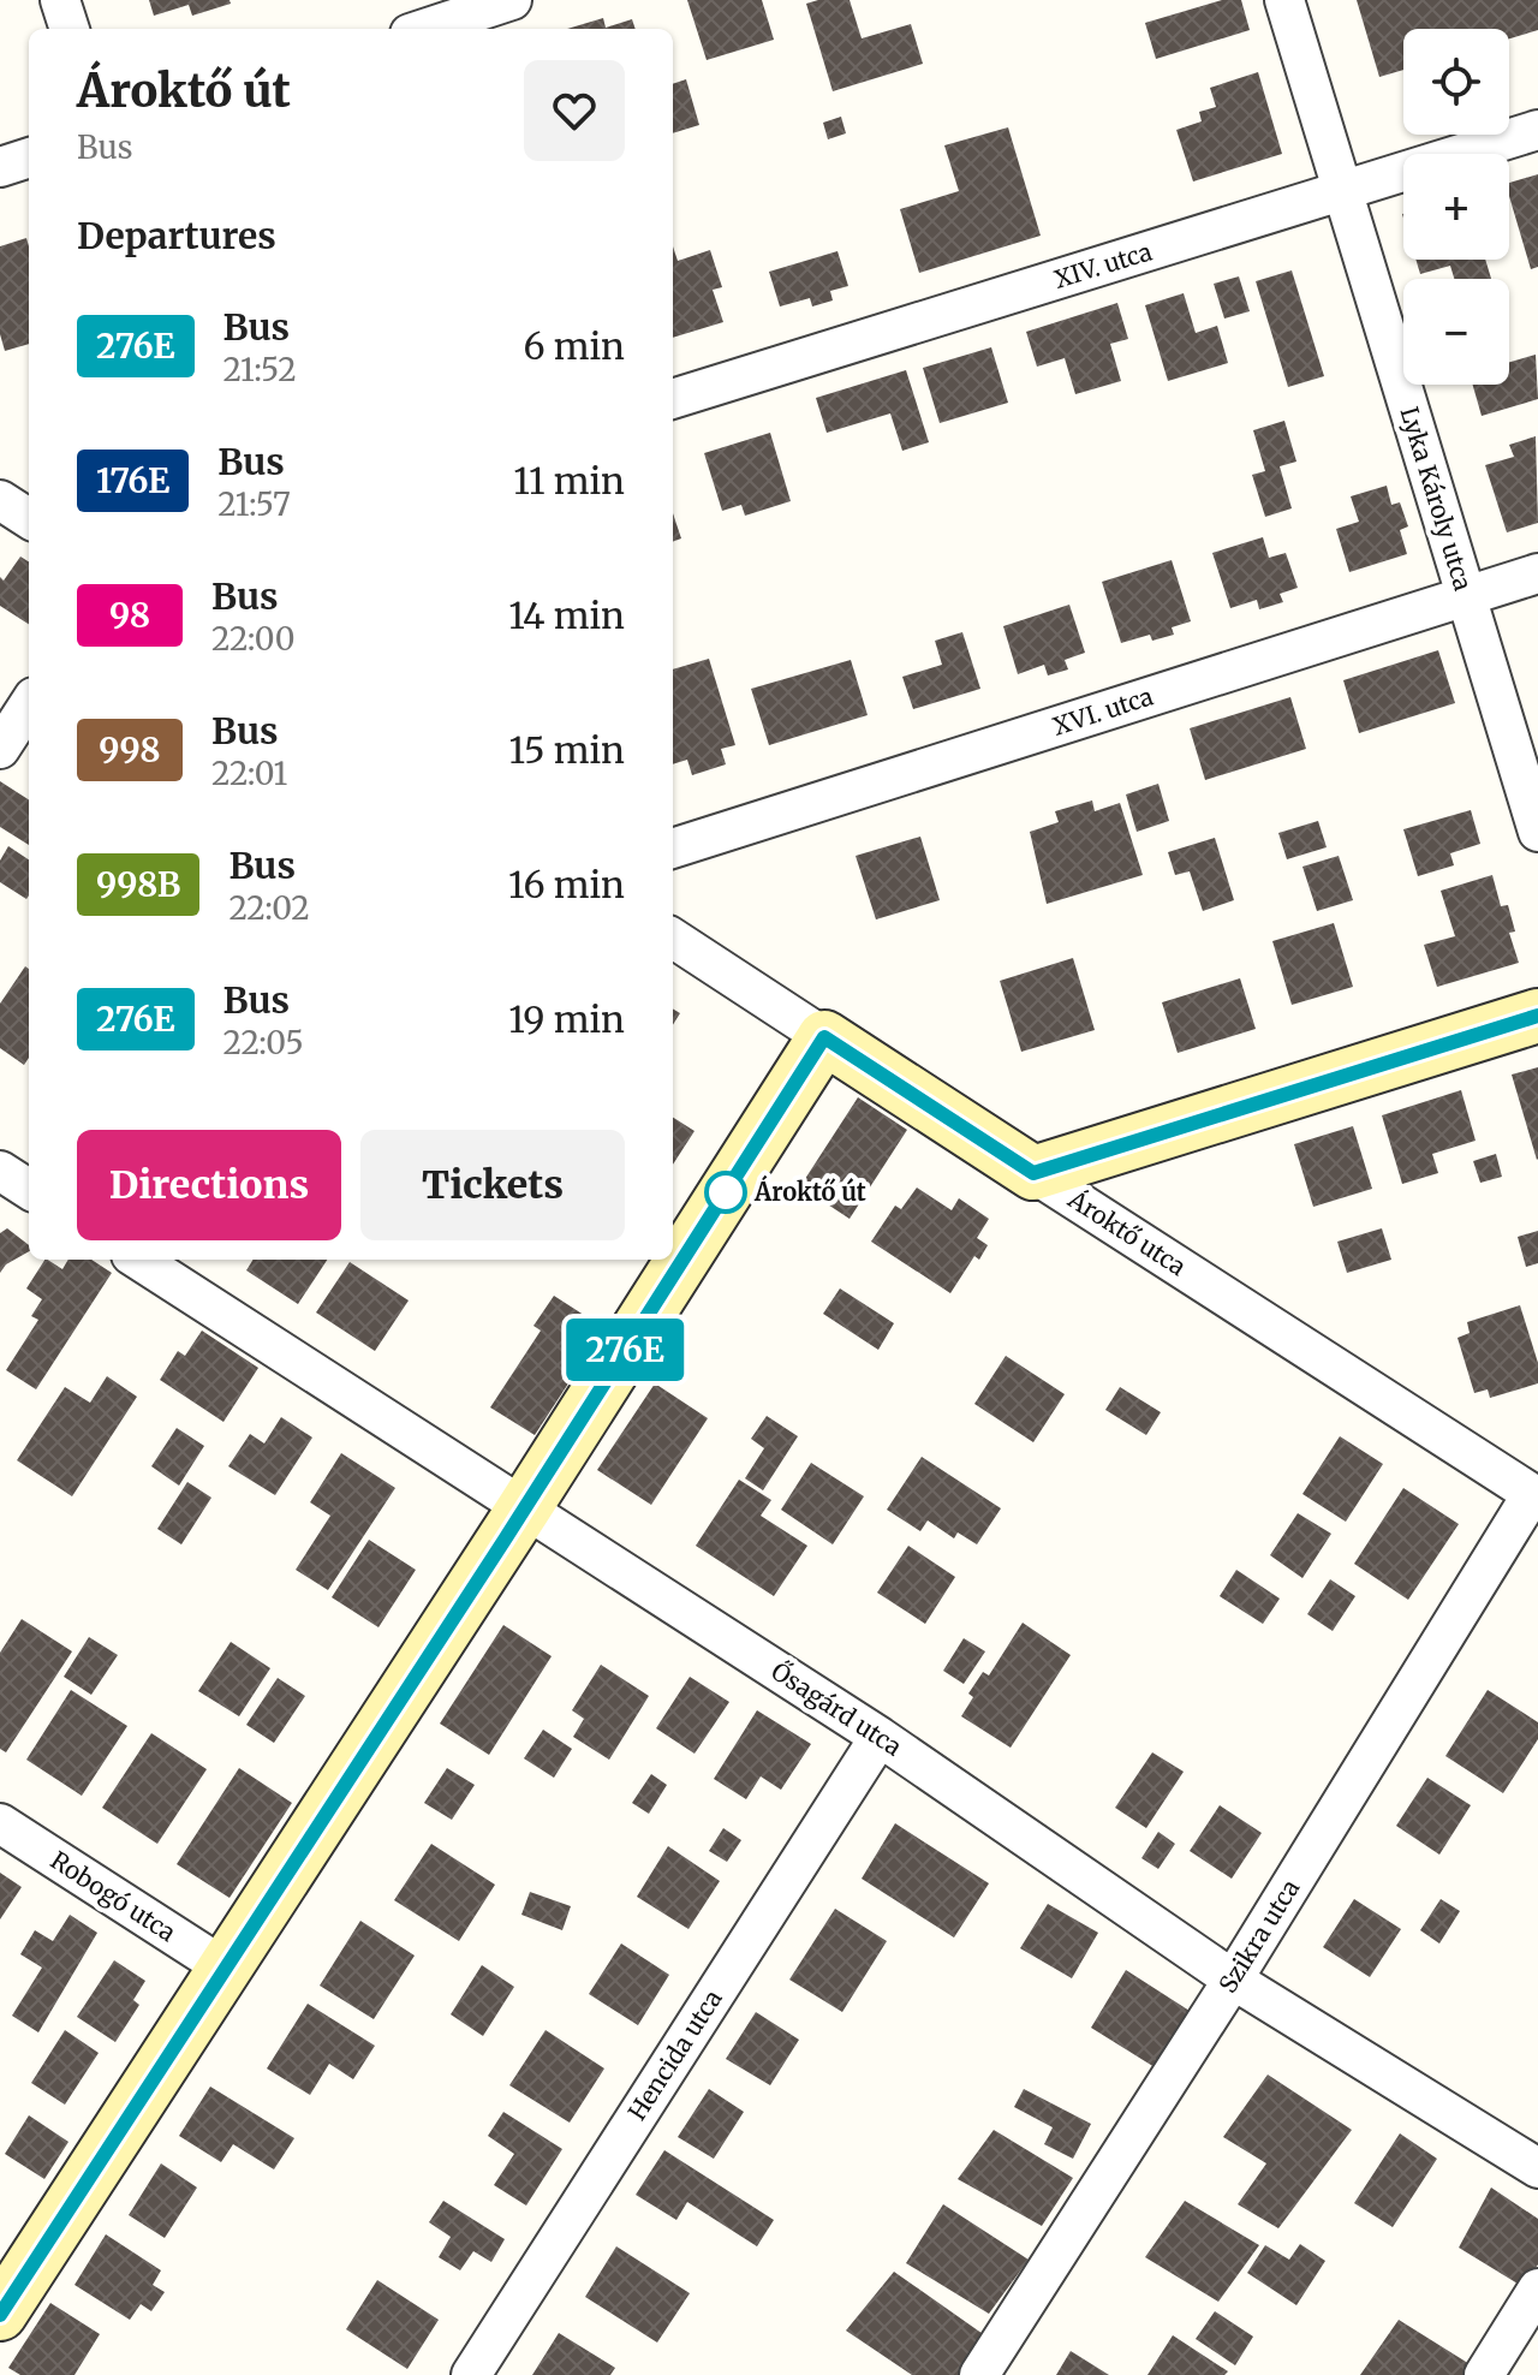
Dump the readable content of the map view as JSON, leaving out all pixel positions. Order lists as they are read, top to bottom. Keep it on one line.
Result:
{"streets":{"street":["XIV. utca","Lyka Károly utca","XVI. utca","Ároktő utca","Ősagárd utca","Robogó utca","Szikra utca","Hencida utca"]},"crossings":[["XIV. utca","Lyka Károly utca"],["Lyka Károly utca","XVI. utca"],["Ároktő utca","Szikra utca"],["Ősagárd utca","Szikra utca"],["Ősagárd utca","Hencida utca"]],"places":["Ároktő út"],"lines":["bus line 276E"],"page":{"on_map":"276E","map_buttons":["+","−"],"heading":[["Ároktő út","Bus"],"Departures"],"list":[{"mark":"276E","name":"Bus","note":"21:52","value":"6 min"},{"mark":"176E","name":"Bus","note":"21:57","value":"11 min"},{"mark":"98","name":"Bus","note":"22:00","value":"14 min"},{"mark":"998","name":"Bus","note":"22:01","value":"15 min"},{"mark":"998B","name":"Bus","note":"22:02","value":"16 min"},{"mark":"276E","name":"Bus","note":"22:05","value":"19 min"}],"buttons":["Directions","Tickets"]}}
